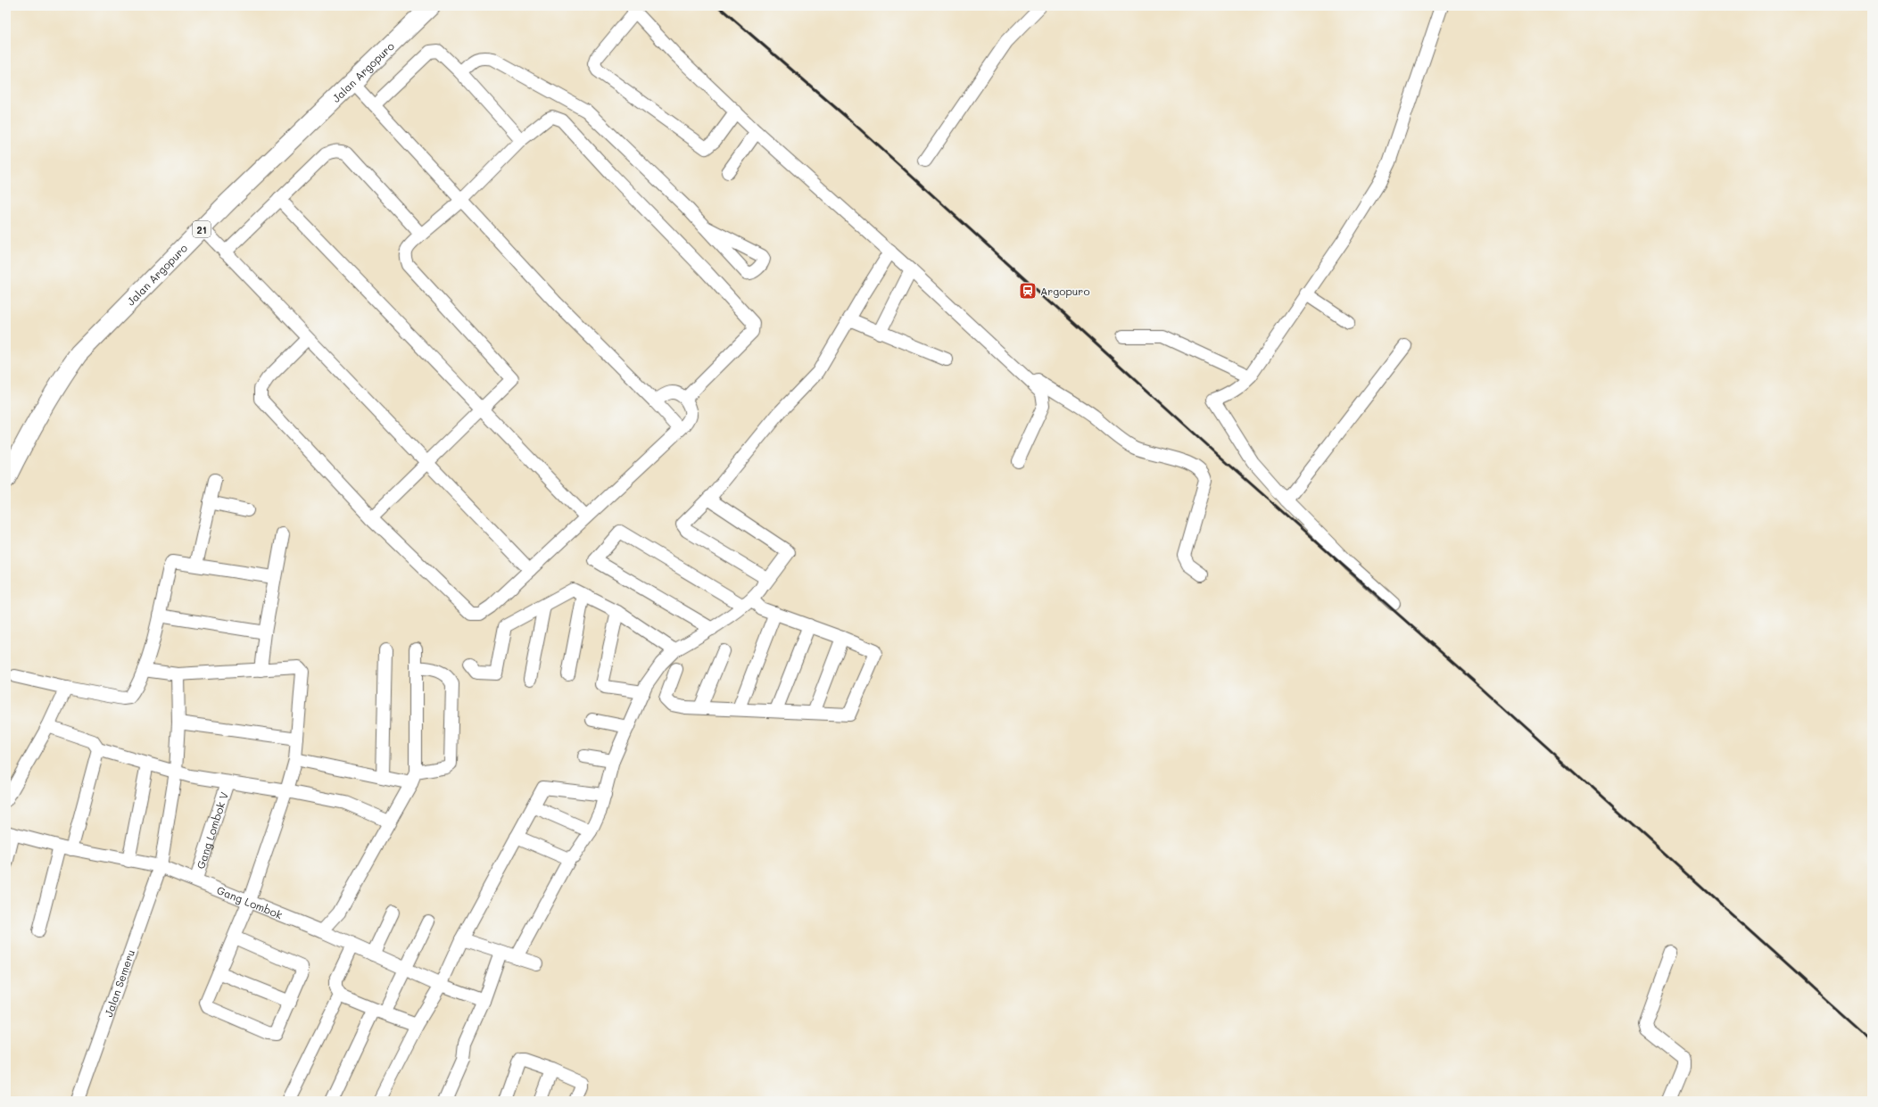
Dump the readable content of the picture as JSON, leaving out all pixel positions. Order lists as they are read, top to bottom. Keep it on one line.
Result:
{"streets":{"highway":["Jalan Argopuro","21"],"street":["Gang Lombok V","Gang Lombok","Jalan Semeru"]},"crossings":[["Gang Lombok V","Gang Lombok"],["Gang Lombok","Jalan Semeru"]],"places":{"station":["Argopuro"]}}
